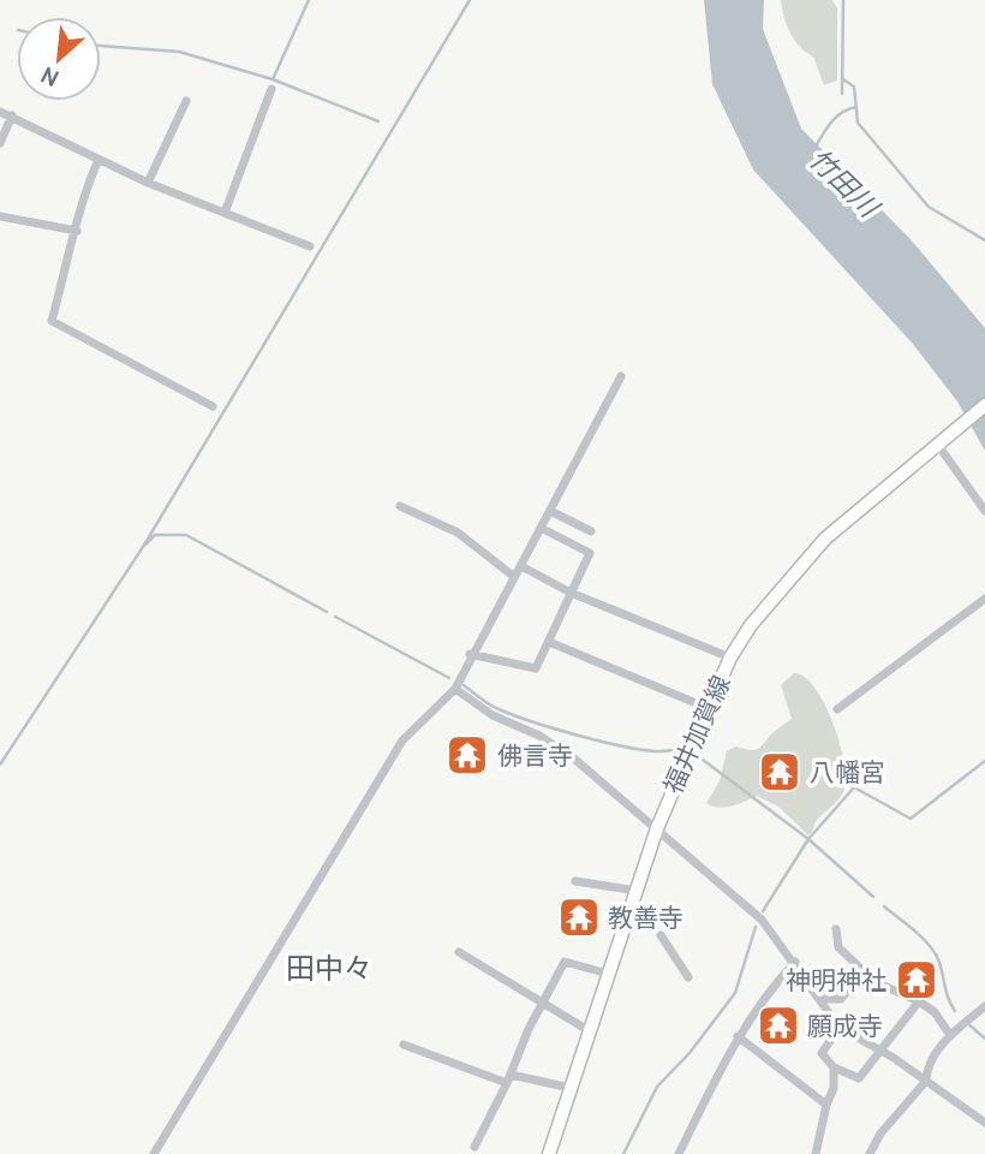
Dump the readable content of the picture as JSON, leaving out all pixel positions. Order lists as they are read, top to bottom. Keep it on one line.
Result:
{"streets":{"main road":["福井加賀線"]},"districts":["田中々"],"water":["竹田川"],"places":{"temple":["佛言寺","八幡宮","教善寺","神明神社","願成寺"]},"north":"bottom left"}
